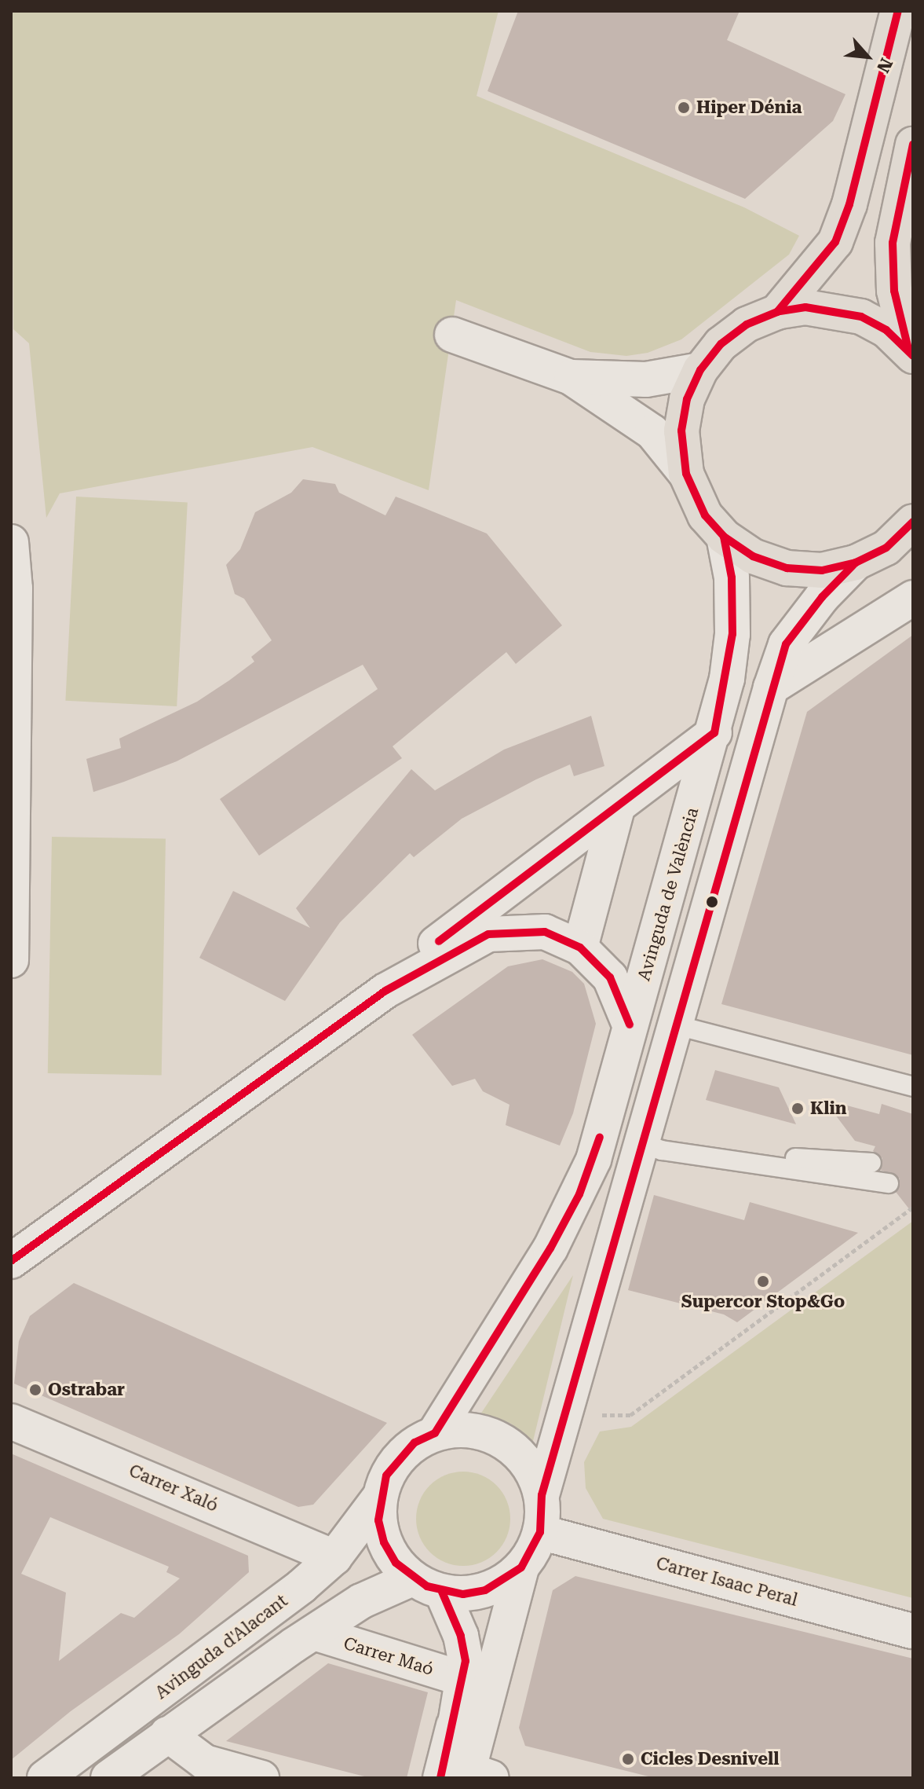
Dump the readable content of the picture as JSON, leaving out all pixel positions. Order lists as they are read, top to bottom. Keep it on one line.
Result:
{"streets":{"main road":["Avinguda de València","Carrer Xaló","Carrer Isaac Peral","Avinguda d'Alacant","Carrer Maó"]},"crossings":[["Avinguda de València","Carrer Isaac Peral"],["Avinguda de València","Avinguda d'Alacant"],["Carrer Xaló","Avinguda d'Alacant"],["Carrer Isaac Peral","Avinguda d'Alacant"]],"places":["Hiper Dénia","Klin","Supercor Stop&Go","Ostrabar","Cicles Desnivell"],"north":"bottom right"}
